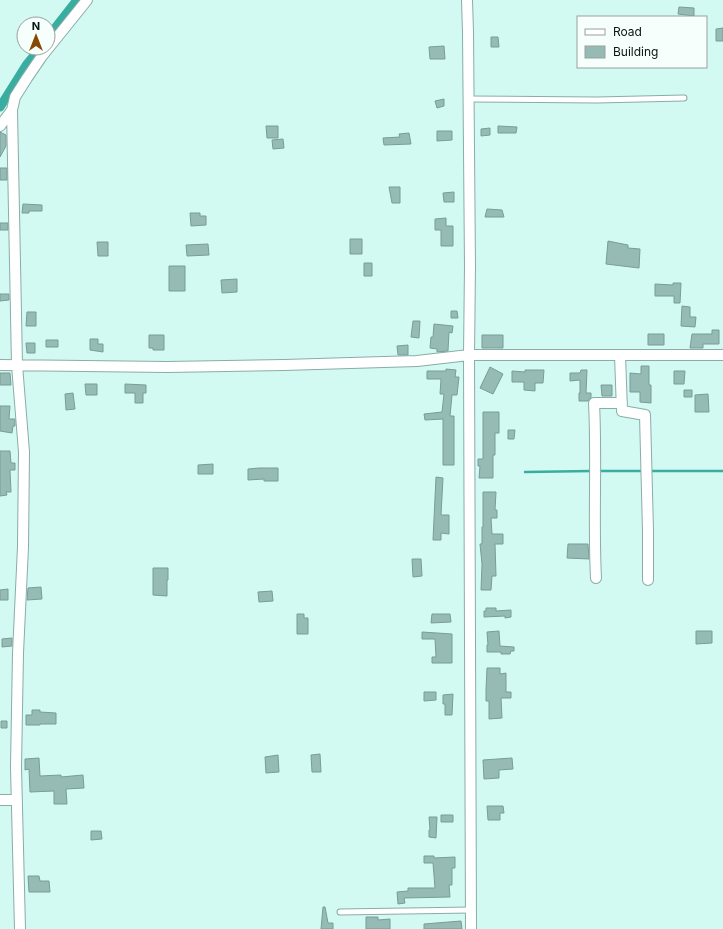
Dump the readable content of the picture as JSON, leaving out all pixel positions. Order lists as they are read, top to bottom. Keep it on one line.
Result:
{"legend":["Road","Building"],"north":"top"}
